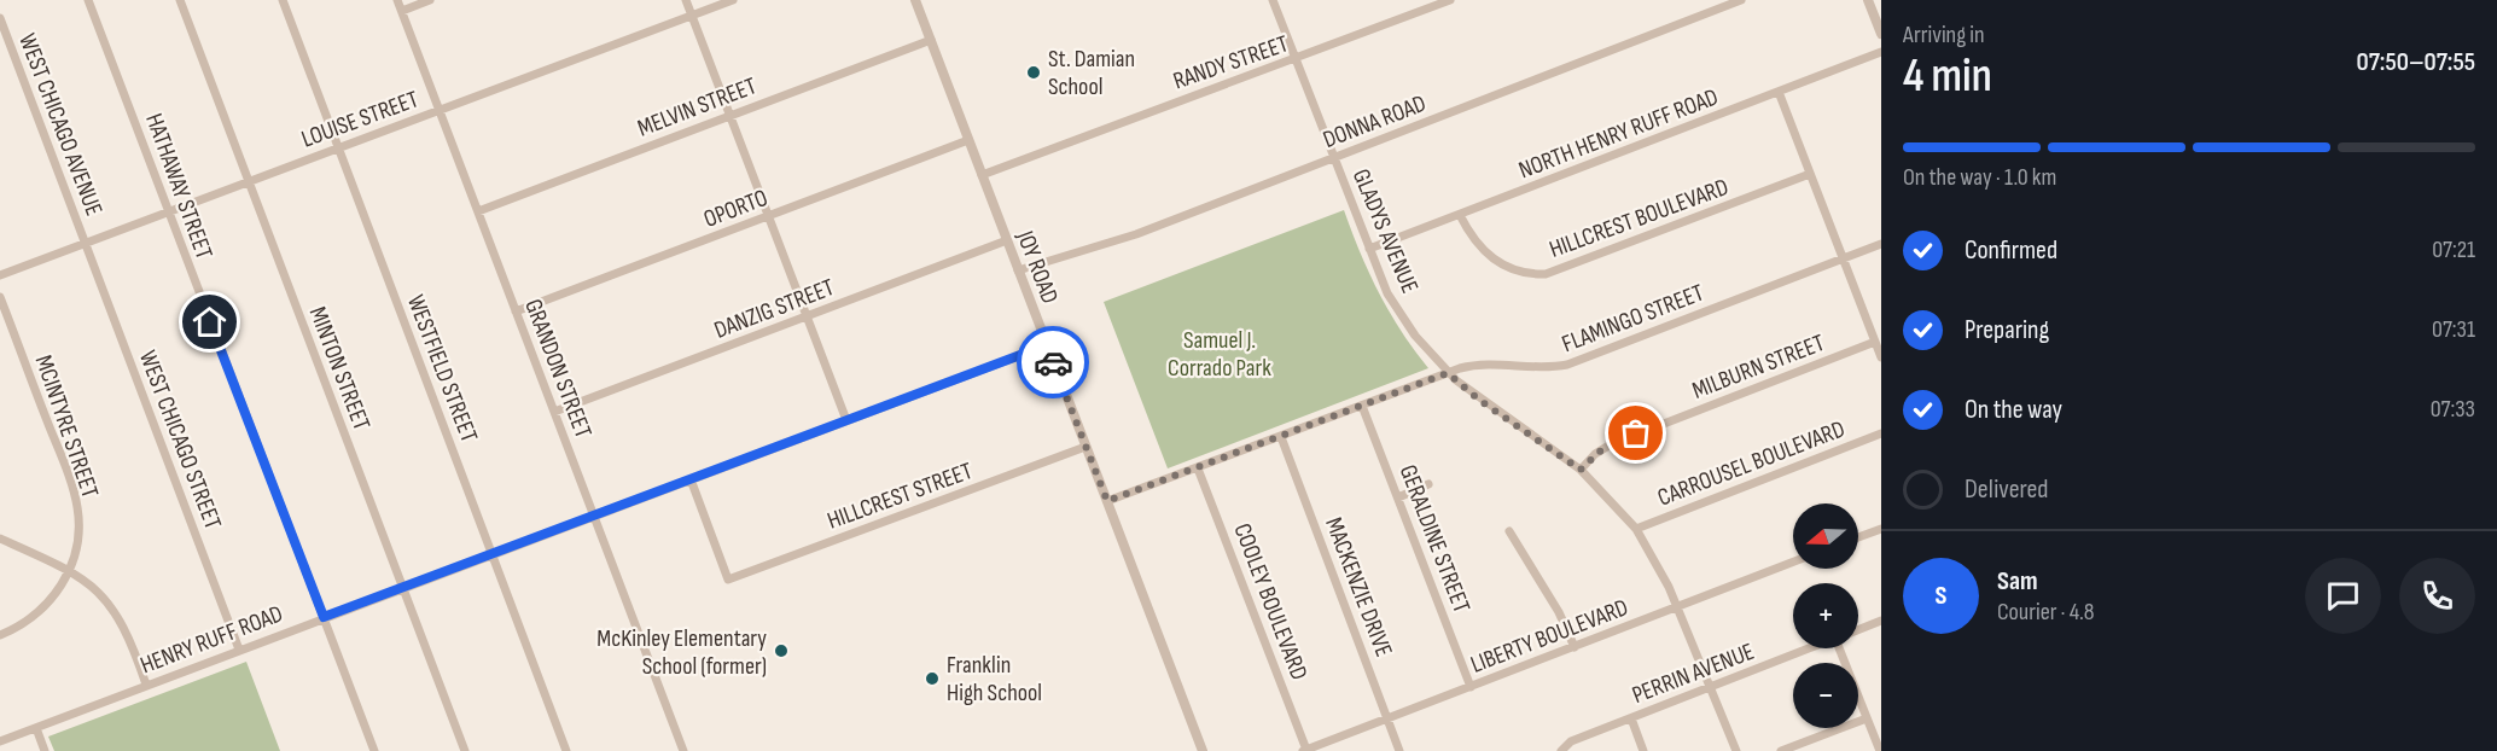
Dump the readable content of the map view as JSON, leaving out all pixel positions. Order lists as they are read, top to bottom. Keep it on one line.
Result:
{"streets":{"street":["RANDY STREET","MELVIN STREET","LOUISE STREET","DONNA ROAD","WEST CHICAGO AVENUE","NORTH HENRY RUFF ROAD","HATHAWAY STREET","OPORTO","HILLCREST BOULEVARD","GLADYS AVENUE","JOY ROAD","DANZIG STREET","FLAMINGO STREET","MILBURN STREET","MINTON STREET","WESTFIELD STREET","GRANDON STREET","MCINTYRE STREET","WEST CHICAGO STREET","CARROUSEL BOULEVARD","HILLCREST STREET","GERALDINE STREET","MACKENZIE DRIVE","COOLEY BOULEVARD","LIBERTY BOULEVARD","HENRY RUFF ROAD","PERRIN AVENUE"]},"crossings":[["RANDY STREET","GLADYS AVENUE"],["RANDY STREET","JOY ROAD"],["MELVIN STREET","JOY ROAD"],["MELVIN STREET","GRANDON STREET"],["LOUISE STREET","WEST CHICAGO AVENUE"],["LOUISE STREET","HATHAWAY STREET"],["LOUISE STREET","MINTON STREET"],["LOUISE STREET","WESTFIELD STREET"],["LOUISE STREET","GRANDON STREET"],["LOUISE STREET","WEST CHICAGO STREET"],["DONNA ROAD","GLADYS AVENUE"],["DONNA ROAD","JOY ROAD"],["WEST CHICAGO AVENUE","WEST CHICAGO STREET"],["NORTH HENRY RUFF ROAD","HILLCREST BOULEVARD"],["NORTH HENRY RUFF ROAD","GLADYS AVENUE"],["HATHAWAY STREET","HENRY RUFF ROAD"],["OPORTO","JOY ROAD"],["OPORTO","GRANDON STREET"],["GLADYS AVENUE","FLAMINGO STREET"],["GLADYS AVENUE","MILBURN STREET"],["GLADYS AVENUE","CARROUSEL BOULEVARD"],["GLADYS AVENUE","LIBERTY BOULEVARD"],["GLADYS AVENUE","PERRIN AVENUE"],["JOY ROAD","DANZIG STREET"],["JOY ROAD","FLAMINGO STREET"],["JOY ROAD","HILLCREST STREET"],["JOY ROAD","HENRY RUFF ROAD"],["DANZIG STREET","GRANDON STREET"],["FLAMINGO STREET","GERALDINE STREET"],["FLAMINGO STREET","MACKENZIE DRIVE"],["FLAMINGO STREET","COOLEY BOULEVARD"],["MINTON STREET","HENRY RUFF ROAD"],["WESTFIELD STREET","HENRY RUFF ROAD"],["GRANDON STREET","HENRY RUFF ROAD"],["WEST CHICAGO STREET","HENRY RUFF ROAD"],["HILLCREST STREET","HENRY RUFF ROAD"],["GERALDINE STREET","LIBERTY BOULEVARD"],["MACKENZIE DRIVE","LIBERTY BOULEVARD"],["COOLEY BOULEVARD","LIBERTY BOULEVARD"]],"parks":["Samuel J. Corrado Park"],"places":["St. Damian School","McKinley Elementary School (former)","Franklin High School"],"north":"left","page":{"heading":["4 min","Arriving in","07:50–07:55"],"panel":["Sam","Courier · 4.8"],"bar":"On the way · 1.0 km","list":[["Confirmed","07:21"],["Preparing","07:31"],["On the way","07:33"],"Delivered"],"map_buttons":["+","−"],"round":"S"}}
